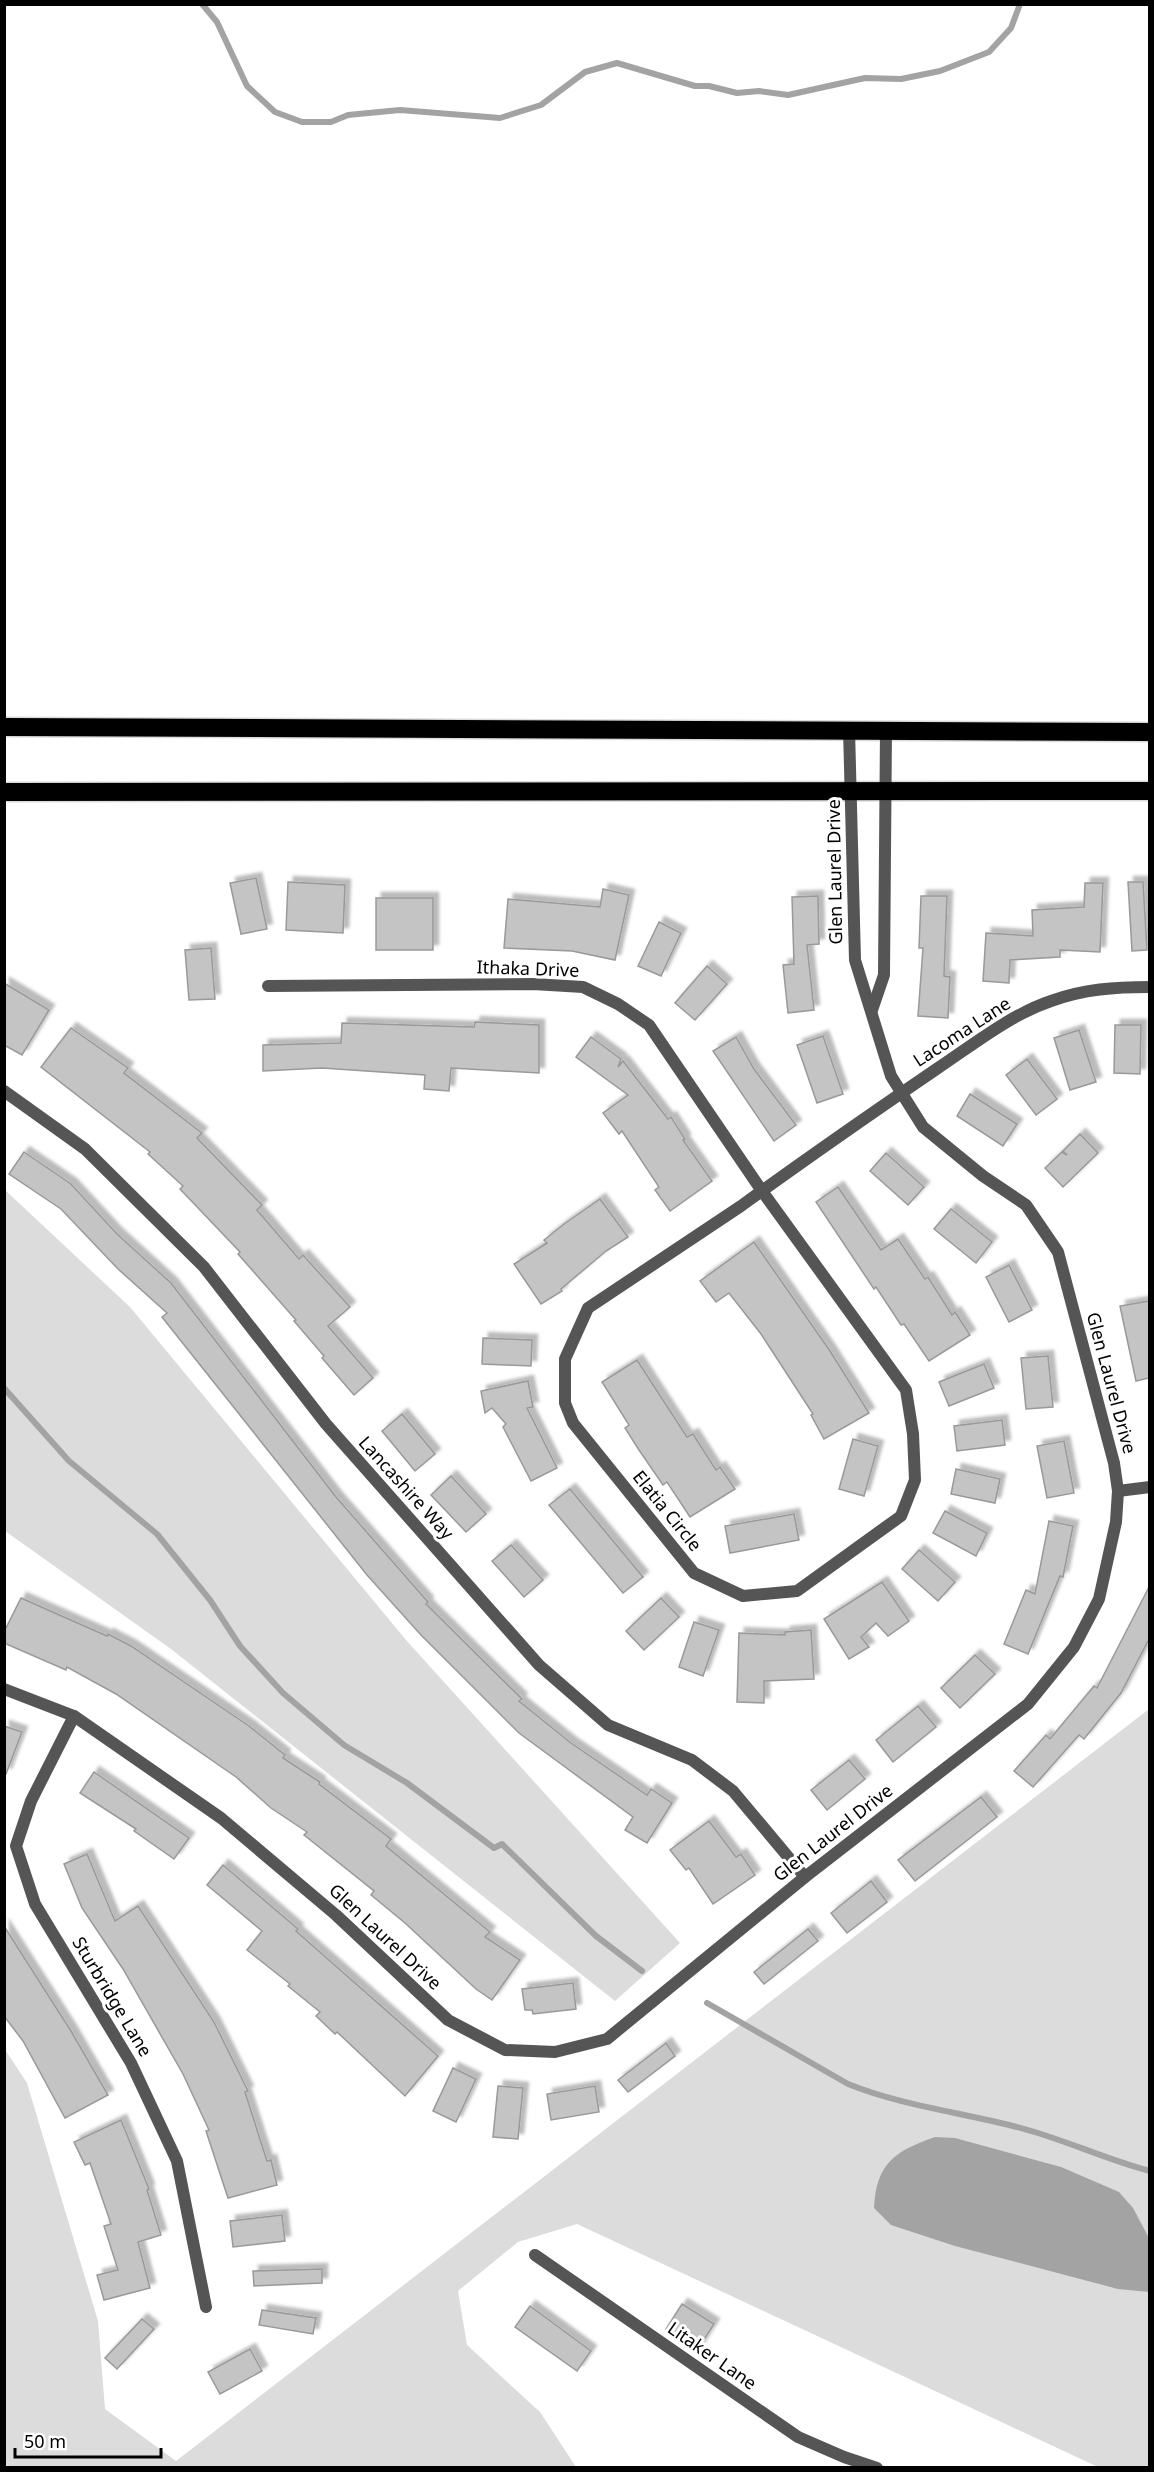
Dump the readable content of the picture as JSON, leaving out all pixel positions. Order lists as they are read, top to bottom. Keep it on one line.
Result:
{"streets":{"street":["Glen Laurel Drive","Ithaka Drive","Lacoma Lane","Lancashire Way","Elatia Circle","Sturbridge Lane","Litaker Lane"]},"crossings":[["Glen Laurel Drive","Lacoma Lane"],["Glen Laurel Drive","Lancashire Way"],["Glen Laurel Drive","Elatia Circle"],["Glen Laurel Drive","Sturbridge Lane"],["Ithaka Drive","Elatia Circle"],["Lacoma Lane","Elatia Circle"]],"scale_bar":"50 m"}
